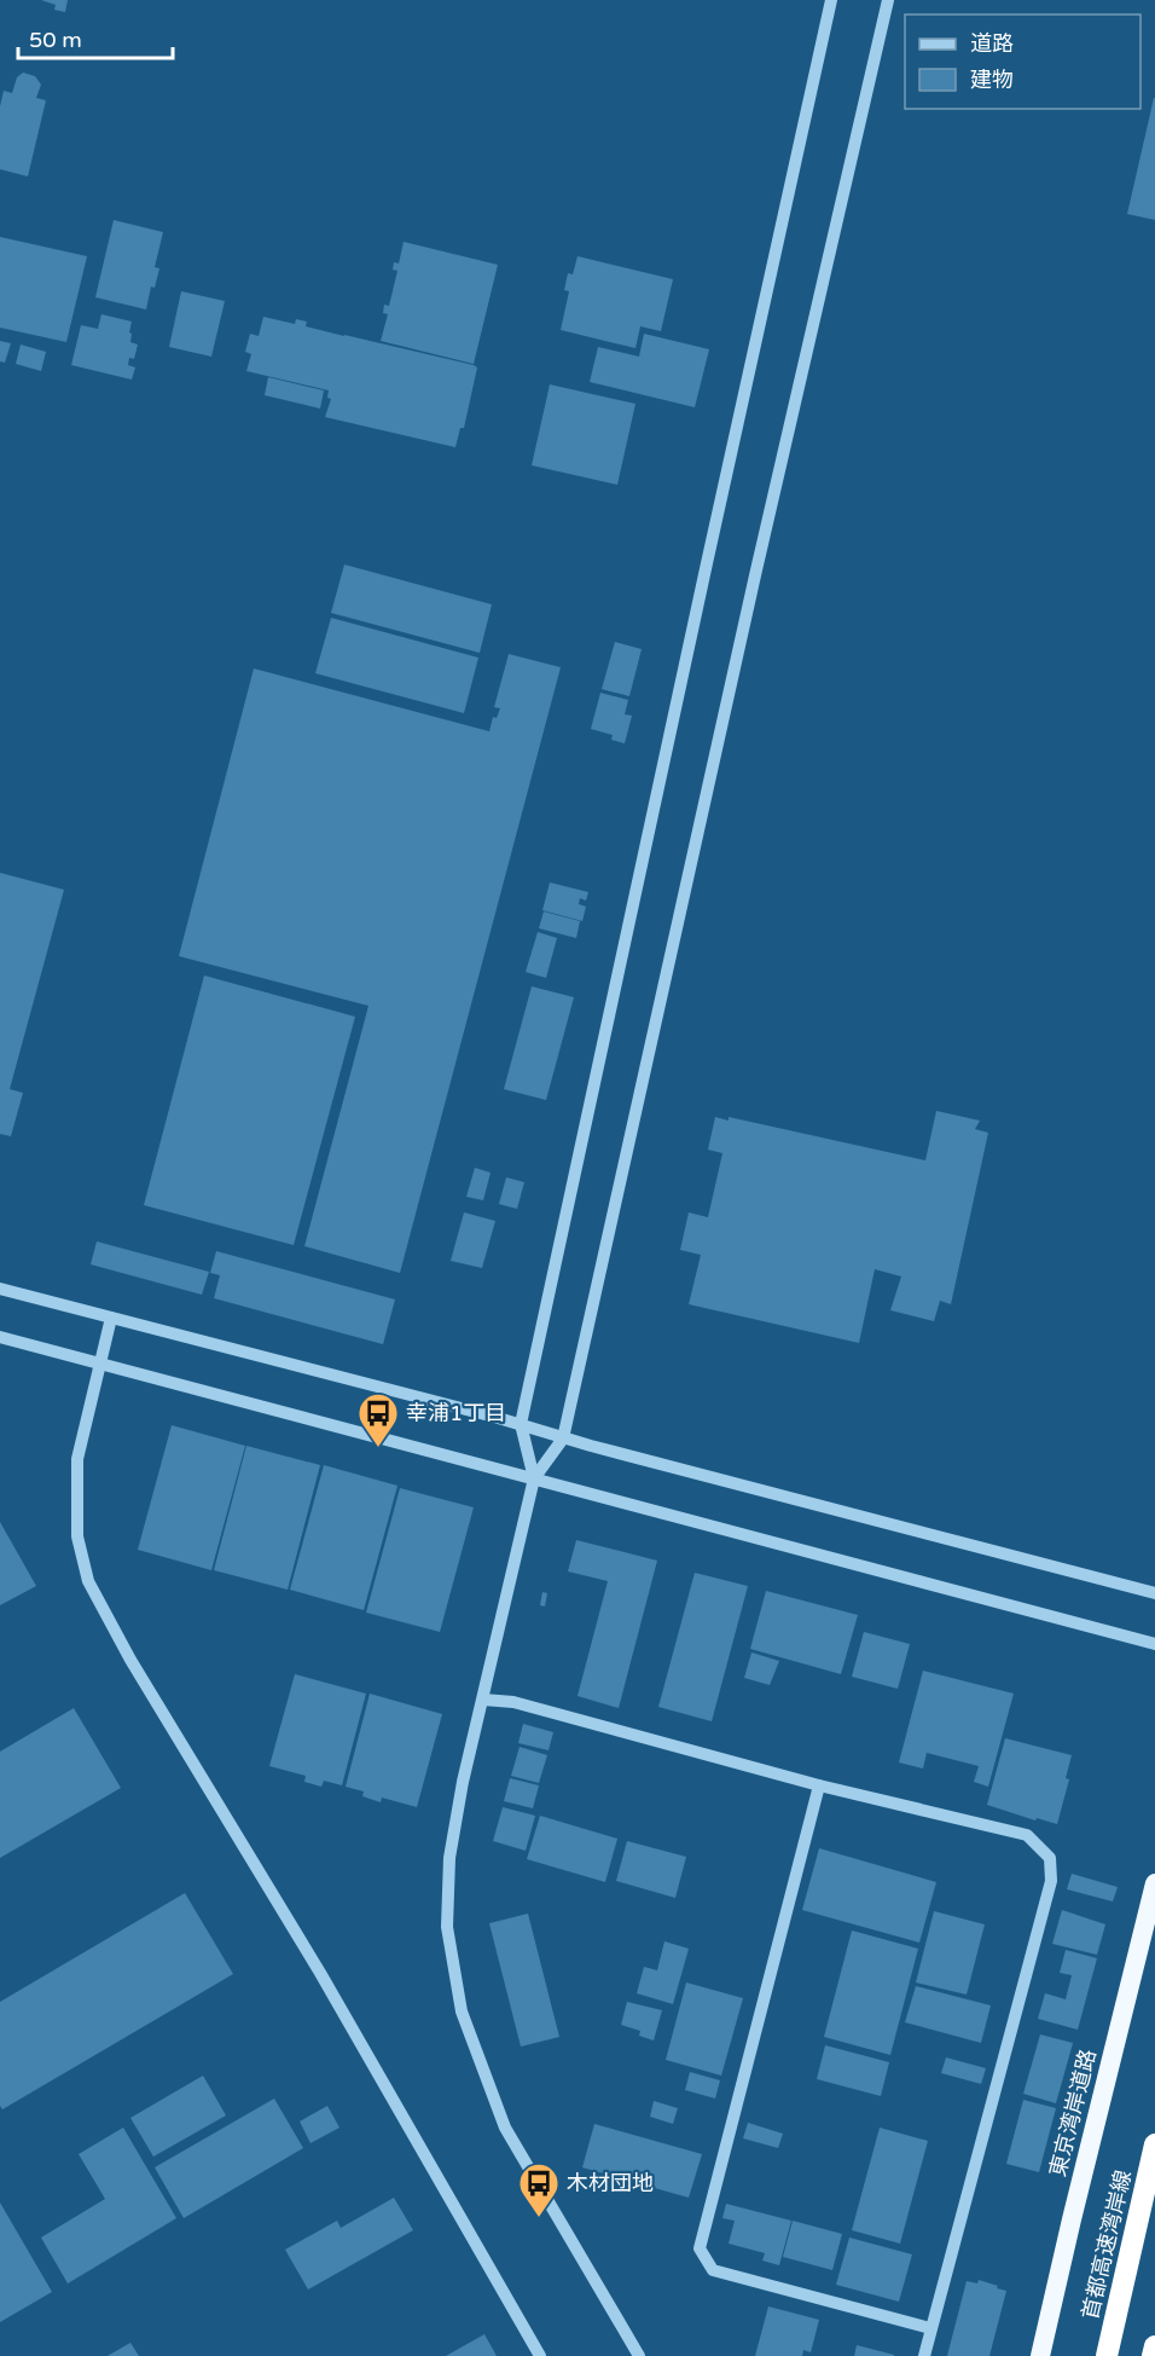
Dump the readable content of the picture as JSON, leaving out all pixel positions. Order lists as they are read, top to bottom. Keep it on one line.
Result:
{"streets":{"highway":["東京湾岸道路","首都高速湾岸線"]},"places":{"bus stop":["幸浦1丁目","木材団地"]},"legend":["道路","建物"],"scale_bar":"50 m"}
